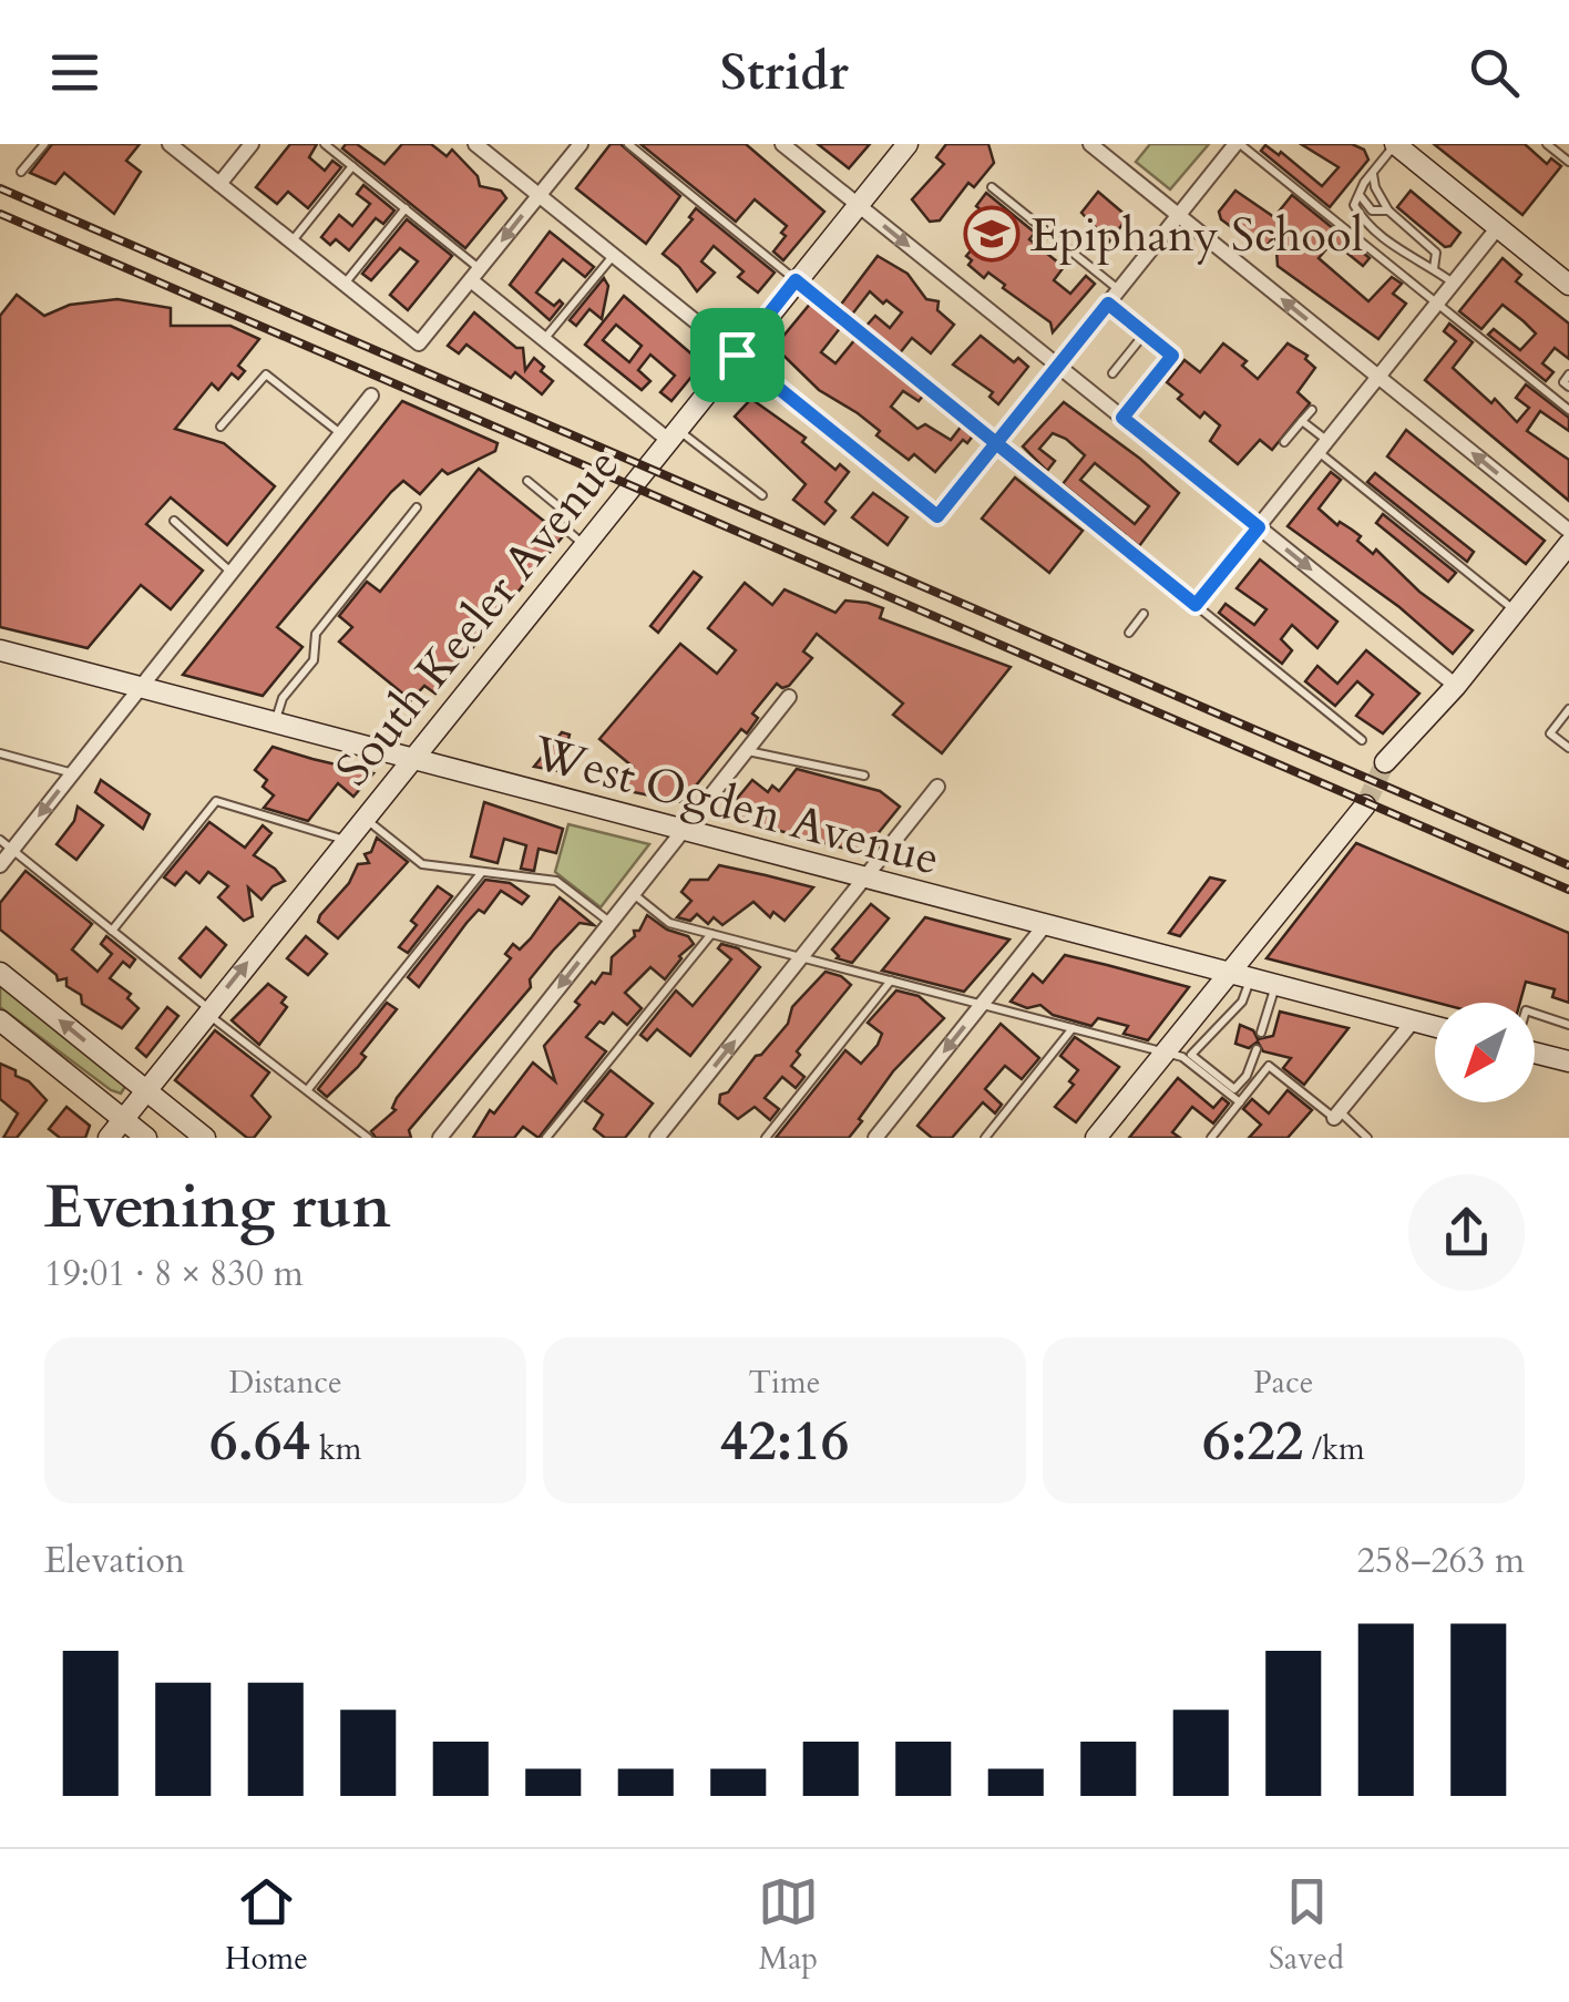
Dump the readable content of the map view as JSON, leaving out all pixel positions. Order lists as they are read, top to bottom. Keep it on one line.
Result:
{"streets":{"main road":["South Keeler Avenue","West Ogden Avenue"]},"crossings":[["South Keeler Avenue","West Ogden Avenue"]],"places":{"school or university":["Epiphany School"]},"north":"bottom left","page":{"header":"Stridr","heading":["Evening run","19:01 · 8 × 830 m"],"stats":[["Distance","6.64 km"],["Time","42:16"],["Pace","6:22 /km"]],"chart":["Elevation","258–263 m"],"tabs":["Home","Map","Saved"]}}
